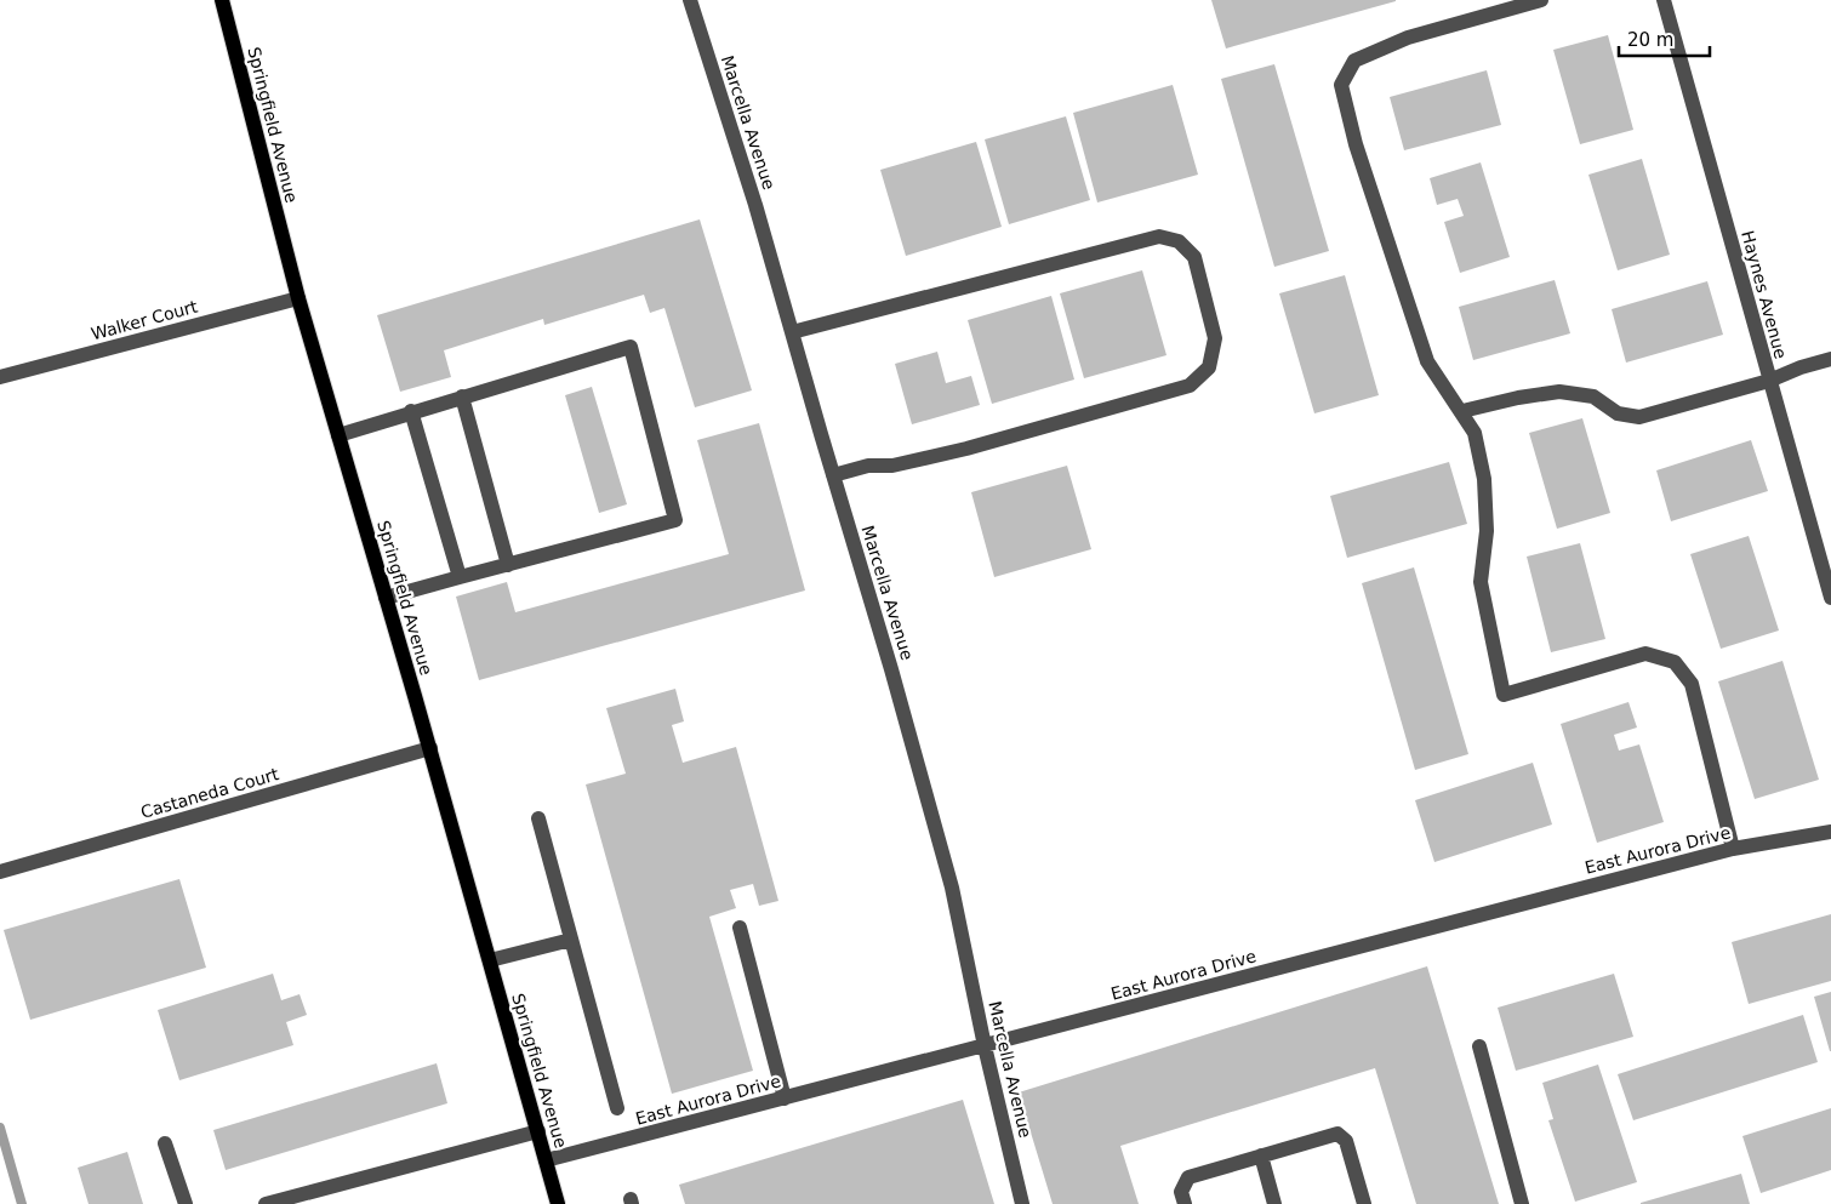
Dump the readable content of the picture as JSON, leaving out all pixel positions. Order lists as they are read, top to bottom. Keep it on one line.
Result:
{"streets":{"main road":["Springfield Avenue"],"street":["Marcella Avenue","Haynes Avenue","Walker Court","Castaneda Court","East Aurora Drive"]},"crossings":[["Marcella Avenue","East Aurora Drive"],["Springfield Avenue","Walker Court"],["Springfield Avenue","Castaneda Court"],["Springfield Avenue","East Aurora Drive"]],"scale_bar":"20 m"}
